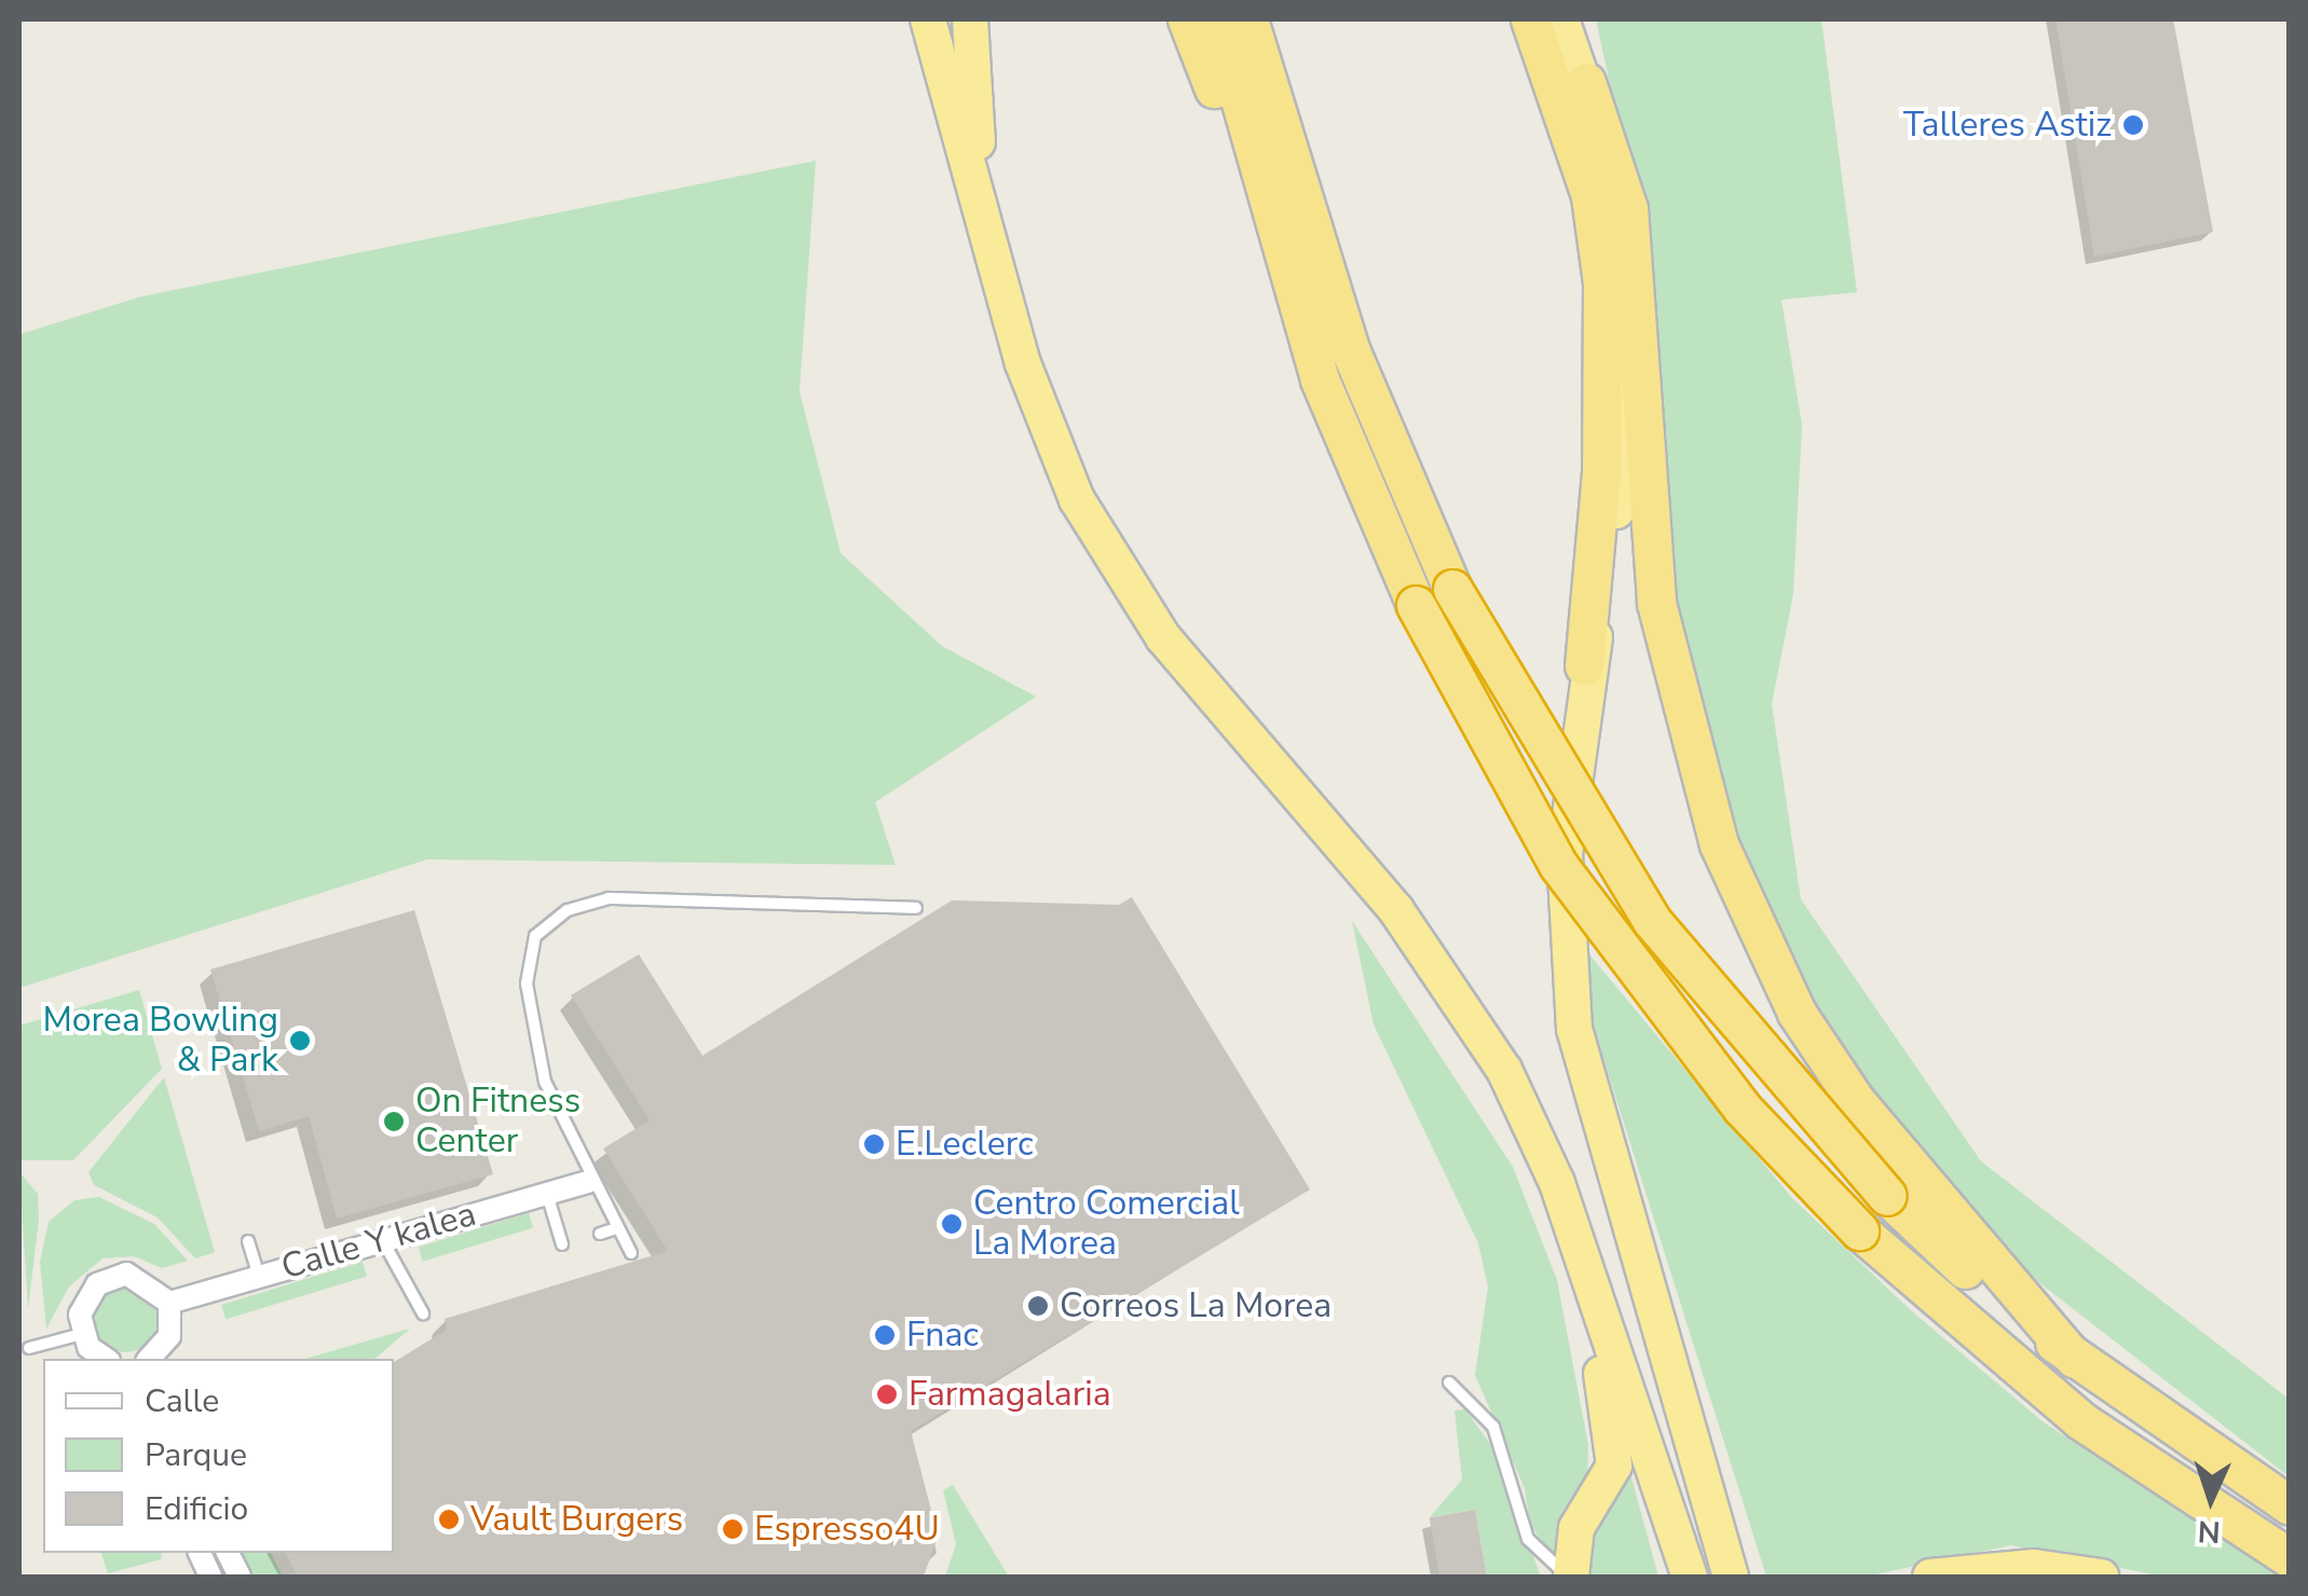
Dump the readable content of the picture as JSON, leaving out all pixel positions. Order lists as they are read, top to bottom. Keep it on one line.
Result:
{"streets":{"street":["Calle Y kalea"]},"places":["Talleres Astiz","Morea Bowling & Park","On Fitness Center","E.Leclerc","Centro Comercial La Morea","Correos La Morea","Fnac","Farmagalaria","Vault Burgers","Espresso4U"],"legend":["Calle","Parque","Edificio"],"north":"bottom"}
